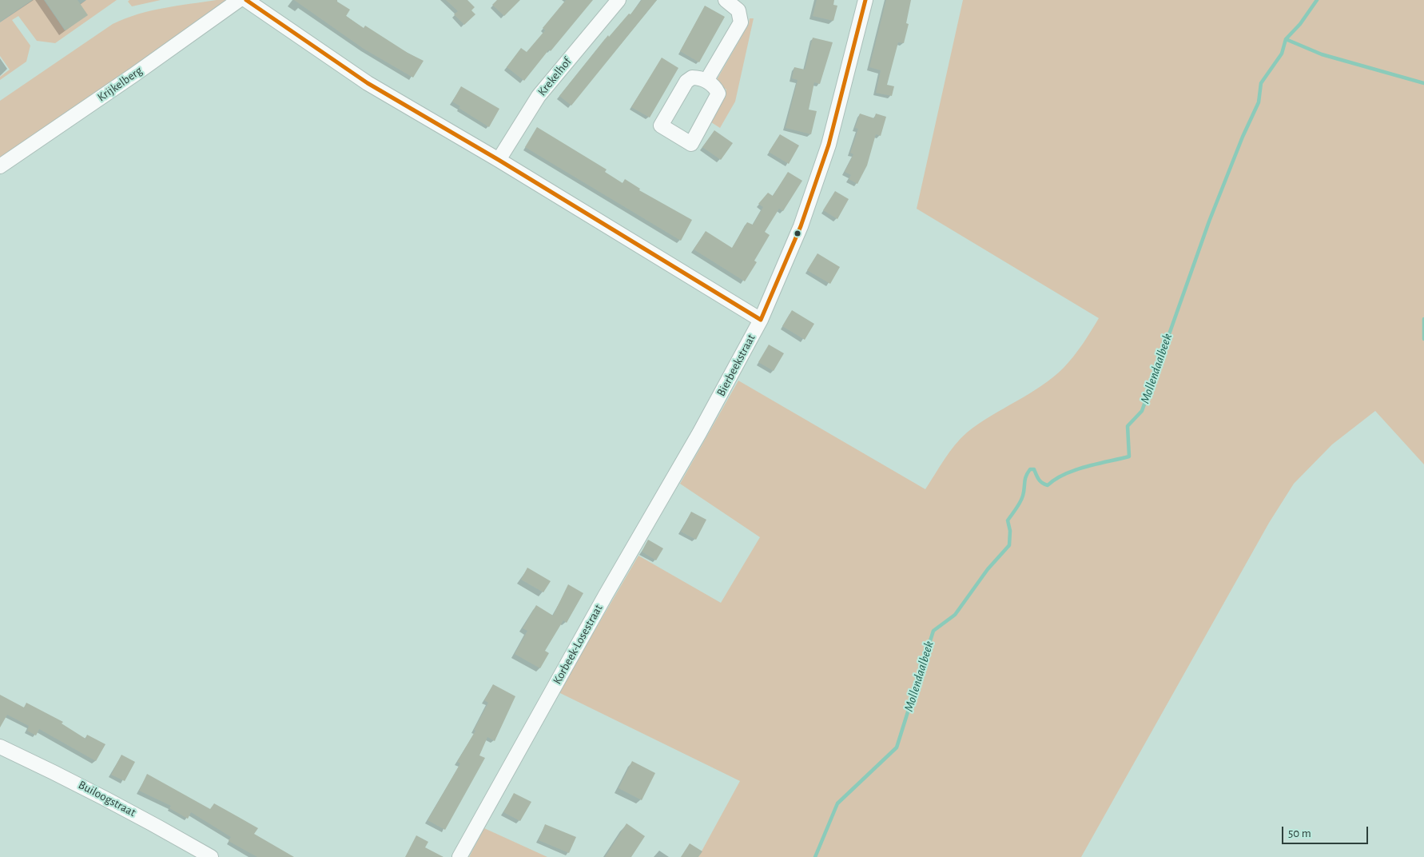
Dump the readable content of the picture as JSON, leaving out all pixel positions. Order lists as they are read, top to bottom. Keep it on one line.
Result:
{"streets":{"street":["Krekelhof","Krijkelberg","Bierbeekstraat","Korbeek-Losestraat","Builoogstraat"]},"crossings":[["Bierbeekstraat","Korbeek-Losestraat"]],"water":["Mollendaalbeek"],"scale_bar":"50 m"}
